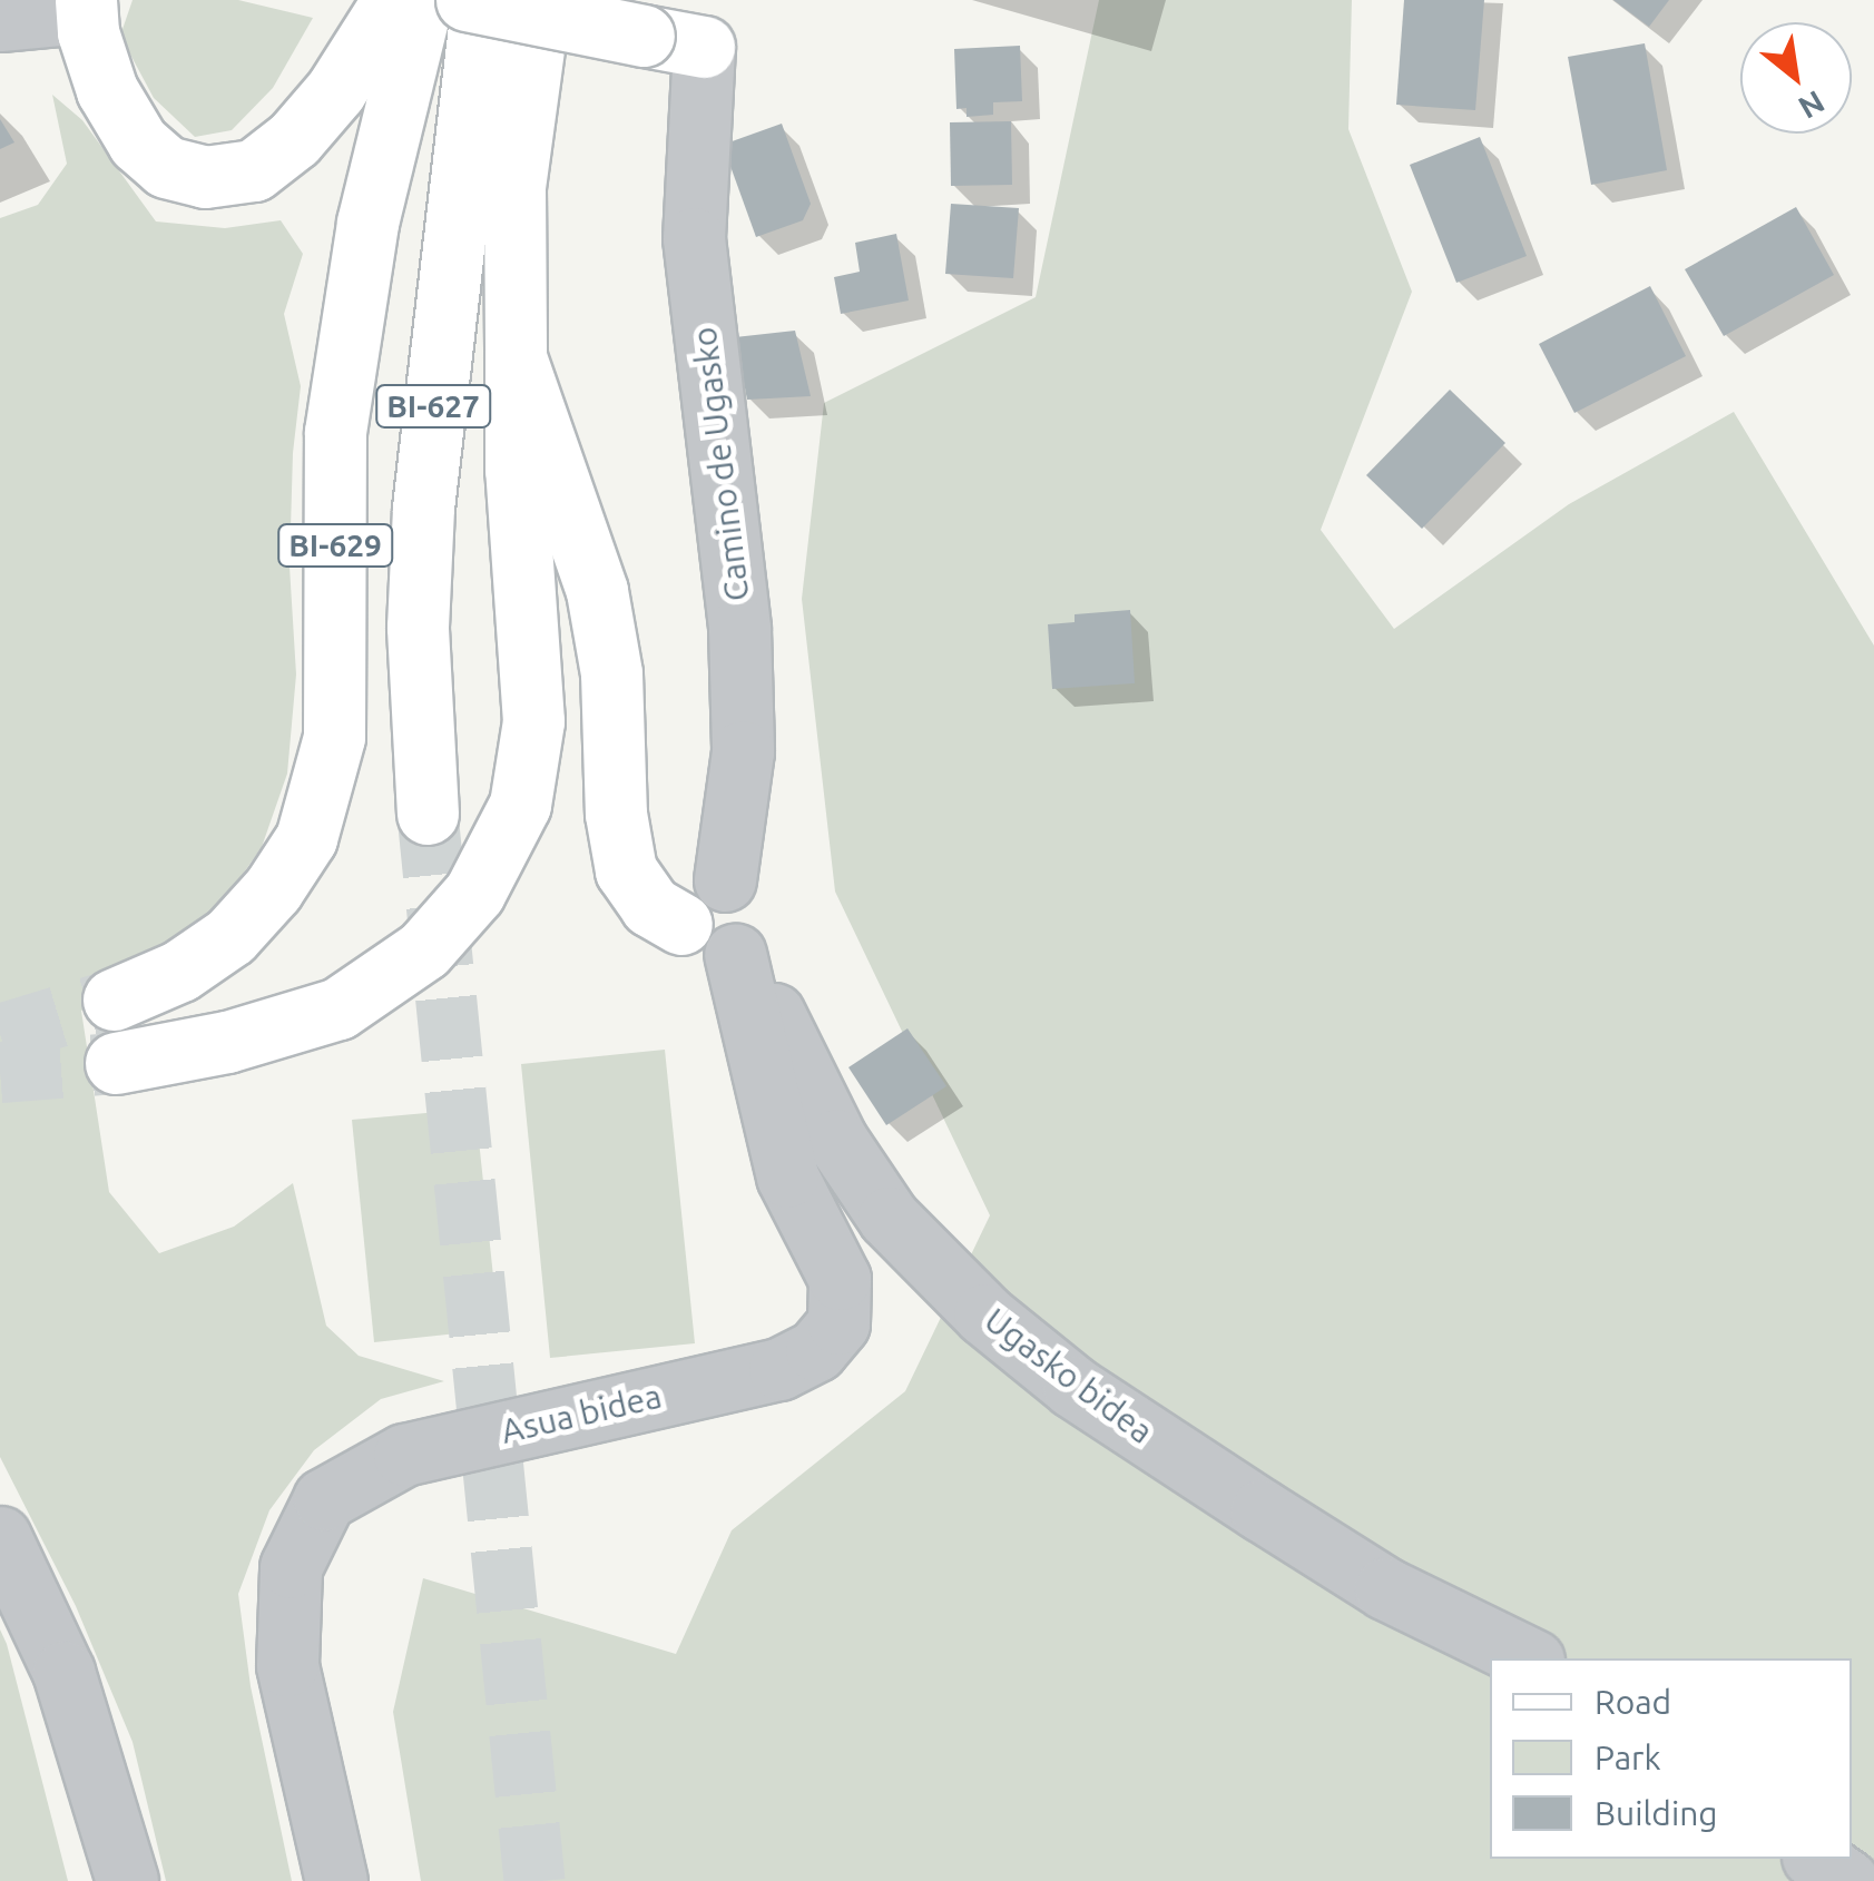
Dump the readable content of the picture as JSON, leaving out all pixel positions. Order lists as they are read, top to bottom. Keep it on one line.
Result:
{"streets":{"main road":["BI-627","BI-629"],"street":["Camino de Ugasko","Ugasko bidea","Asua bidea"]},"crossings":[["Camino de Ugasko","Ugasko bidea"],["Camino de Ugasko","Asua bidea"],["Ugasko bidea","Asua bidea"]],"legend":["Road","Park","Building"],"north":"bottom right"}
